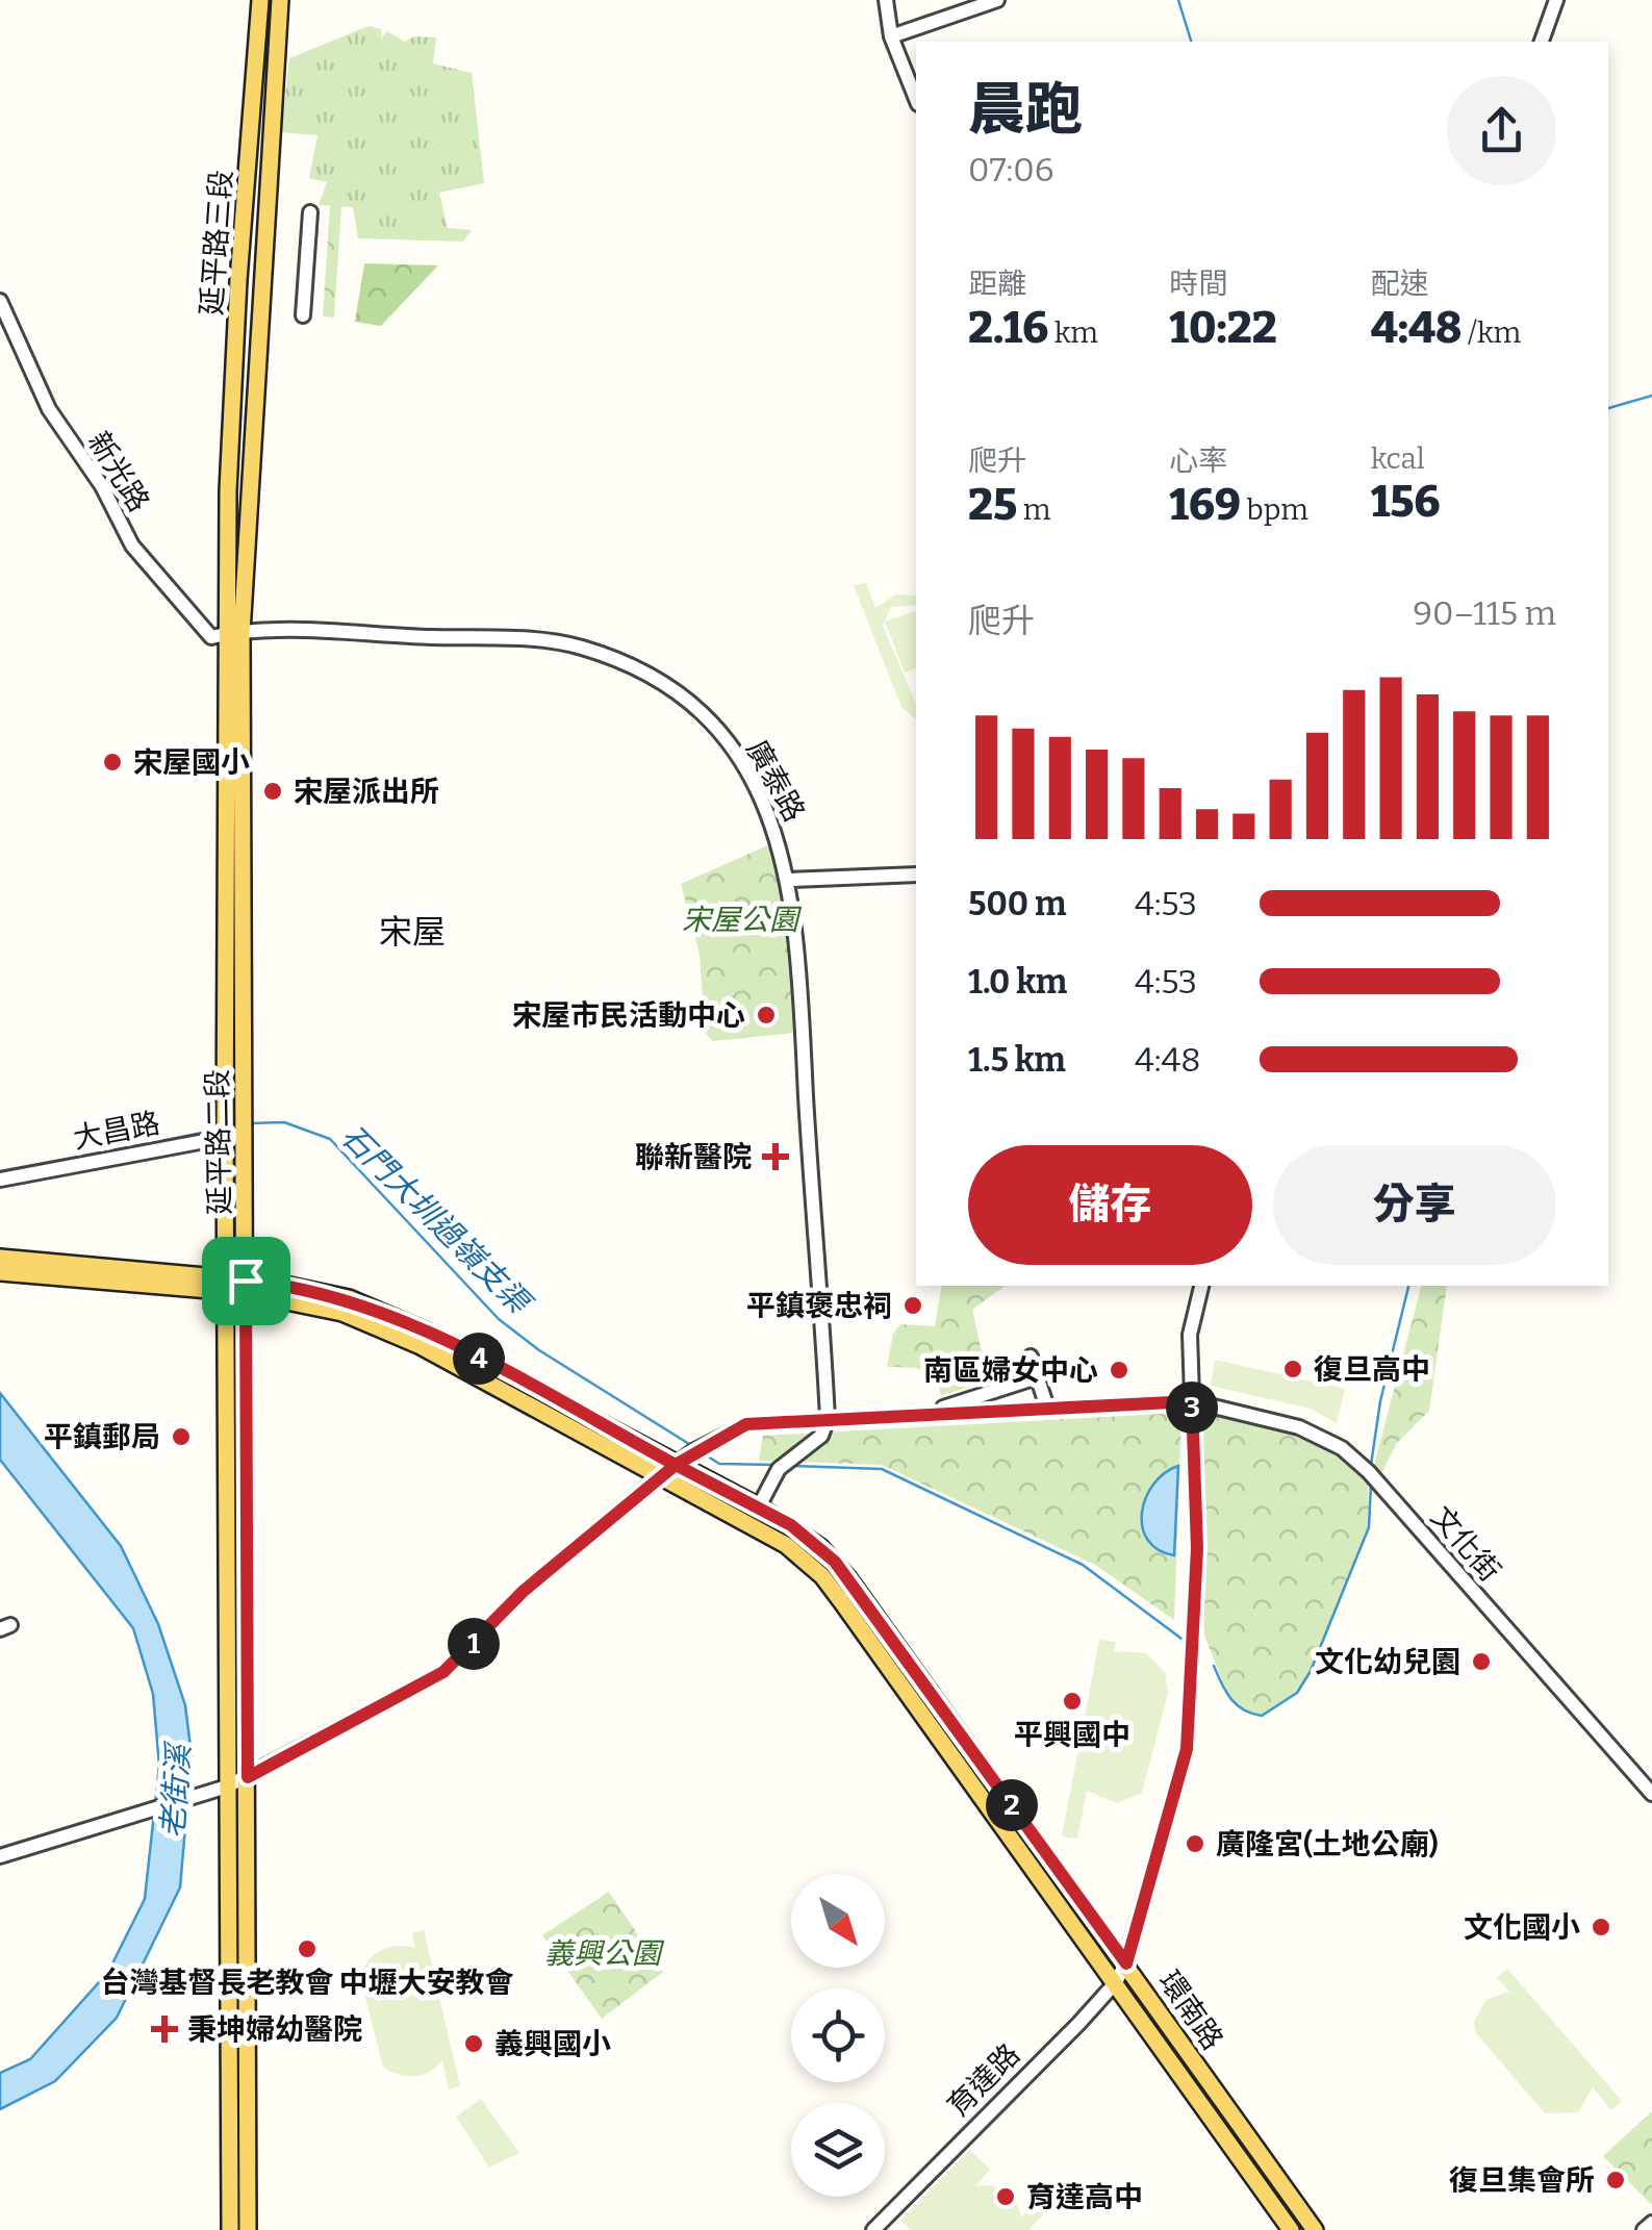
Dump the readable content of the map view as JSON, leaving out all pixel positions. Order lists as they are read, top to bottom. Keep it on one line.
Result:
{"streets":{"main road":["延平路三段","延平路二段","環南路"],"street":["新光路","廣泰路","大昌路","文化街","育達路"]},"crossings":[["延平路三段","延平路二段"],["新光路","廣泰路"],["新光路","延平路二段"],["廣泰路","延平路二段"],["大昌路","延平路二段"],["延平路二段","環南路"],["文化街","育達路"],["環南路","育達路"]],"districts":["宋屋"],"water":["石門大圳過嶺支渠","老街溪"],"parks":["宋屋公園","義興公園"],"places":{"other":["宋屋國小","宋屋派出所","宋屋市民活動中心","平鎮褒忠祠","復旦高中","南區婦女中心","平鎮郵局","文化幼兒園","平興國中","廣隆宮(土地公廟)","文化國小","台灣基督長老教會 中壢大安教會","義興國小","復旦集會所","育達高中"],"health":["聯新醫院","秉坤婦幼醫院"]},"north":"bottom right","page":{"heading":["晨跑","07:06"],"stats":[["距離","2.16 km"],["時間","10:22"],["配速","4:48 /km"],["爬升","25 m"],["心率","169 bpm"],["kcal","156"]],"chart":["爬升","90–115 m"],"list":[{"name":"500 m","note":"4:53"},{"name":"1.0 km","note":"4:53"},{"name":"1.5 km","note":"4:48"}],"buttons":["儲存","分享"],"pins":["4","3","1","2"]}}
